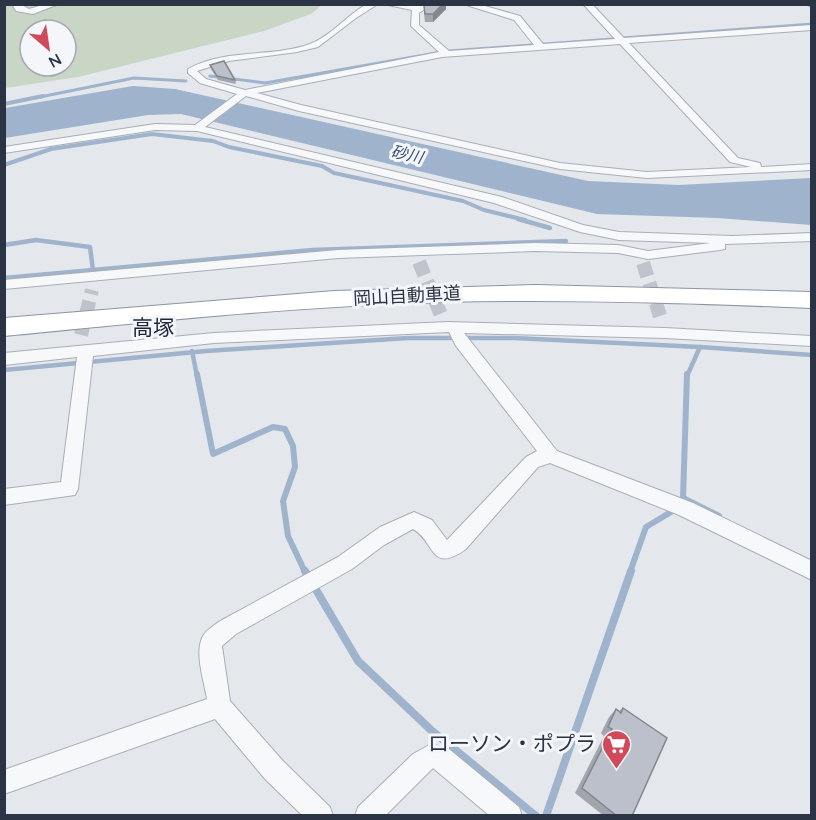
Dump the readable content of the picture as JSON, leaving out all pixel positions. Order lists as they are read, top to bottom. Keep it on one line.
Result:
{"streets":{"highway":["岡山自動車道"]},"districts":["高塚"],"water":["砂川"],"places":{"supermarket":["ローソン・ポプラ"]},"north":"bottom right"}
